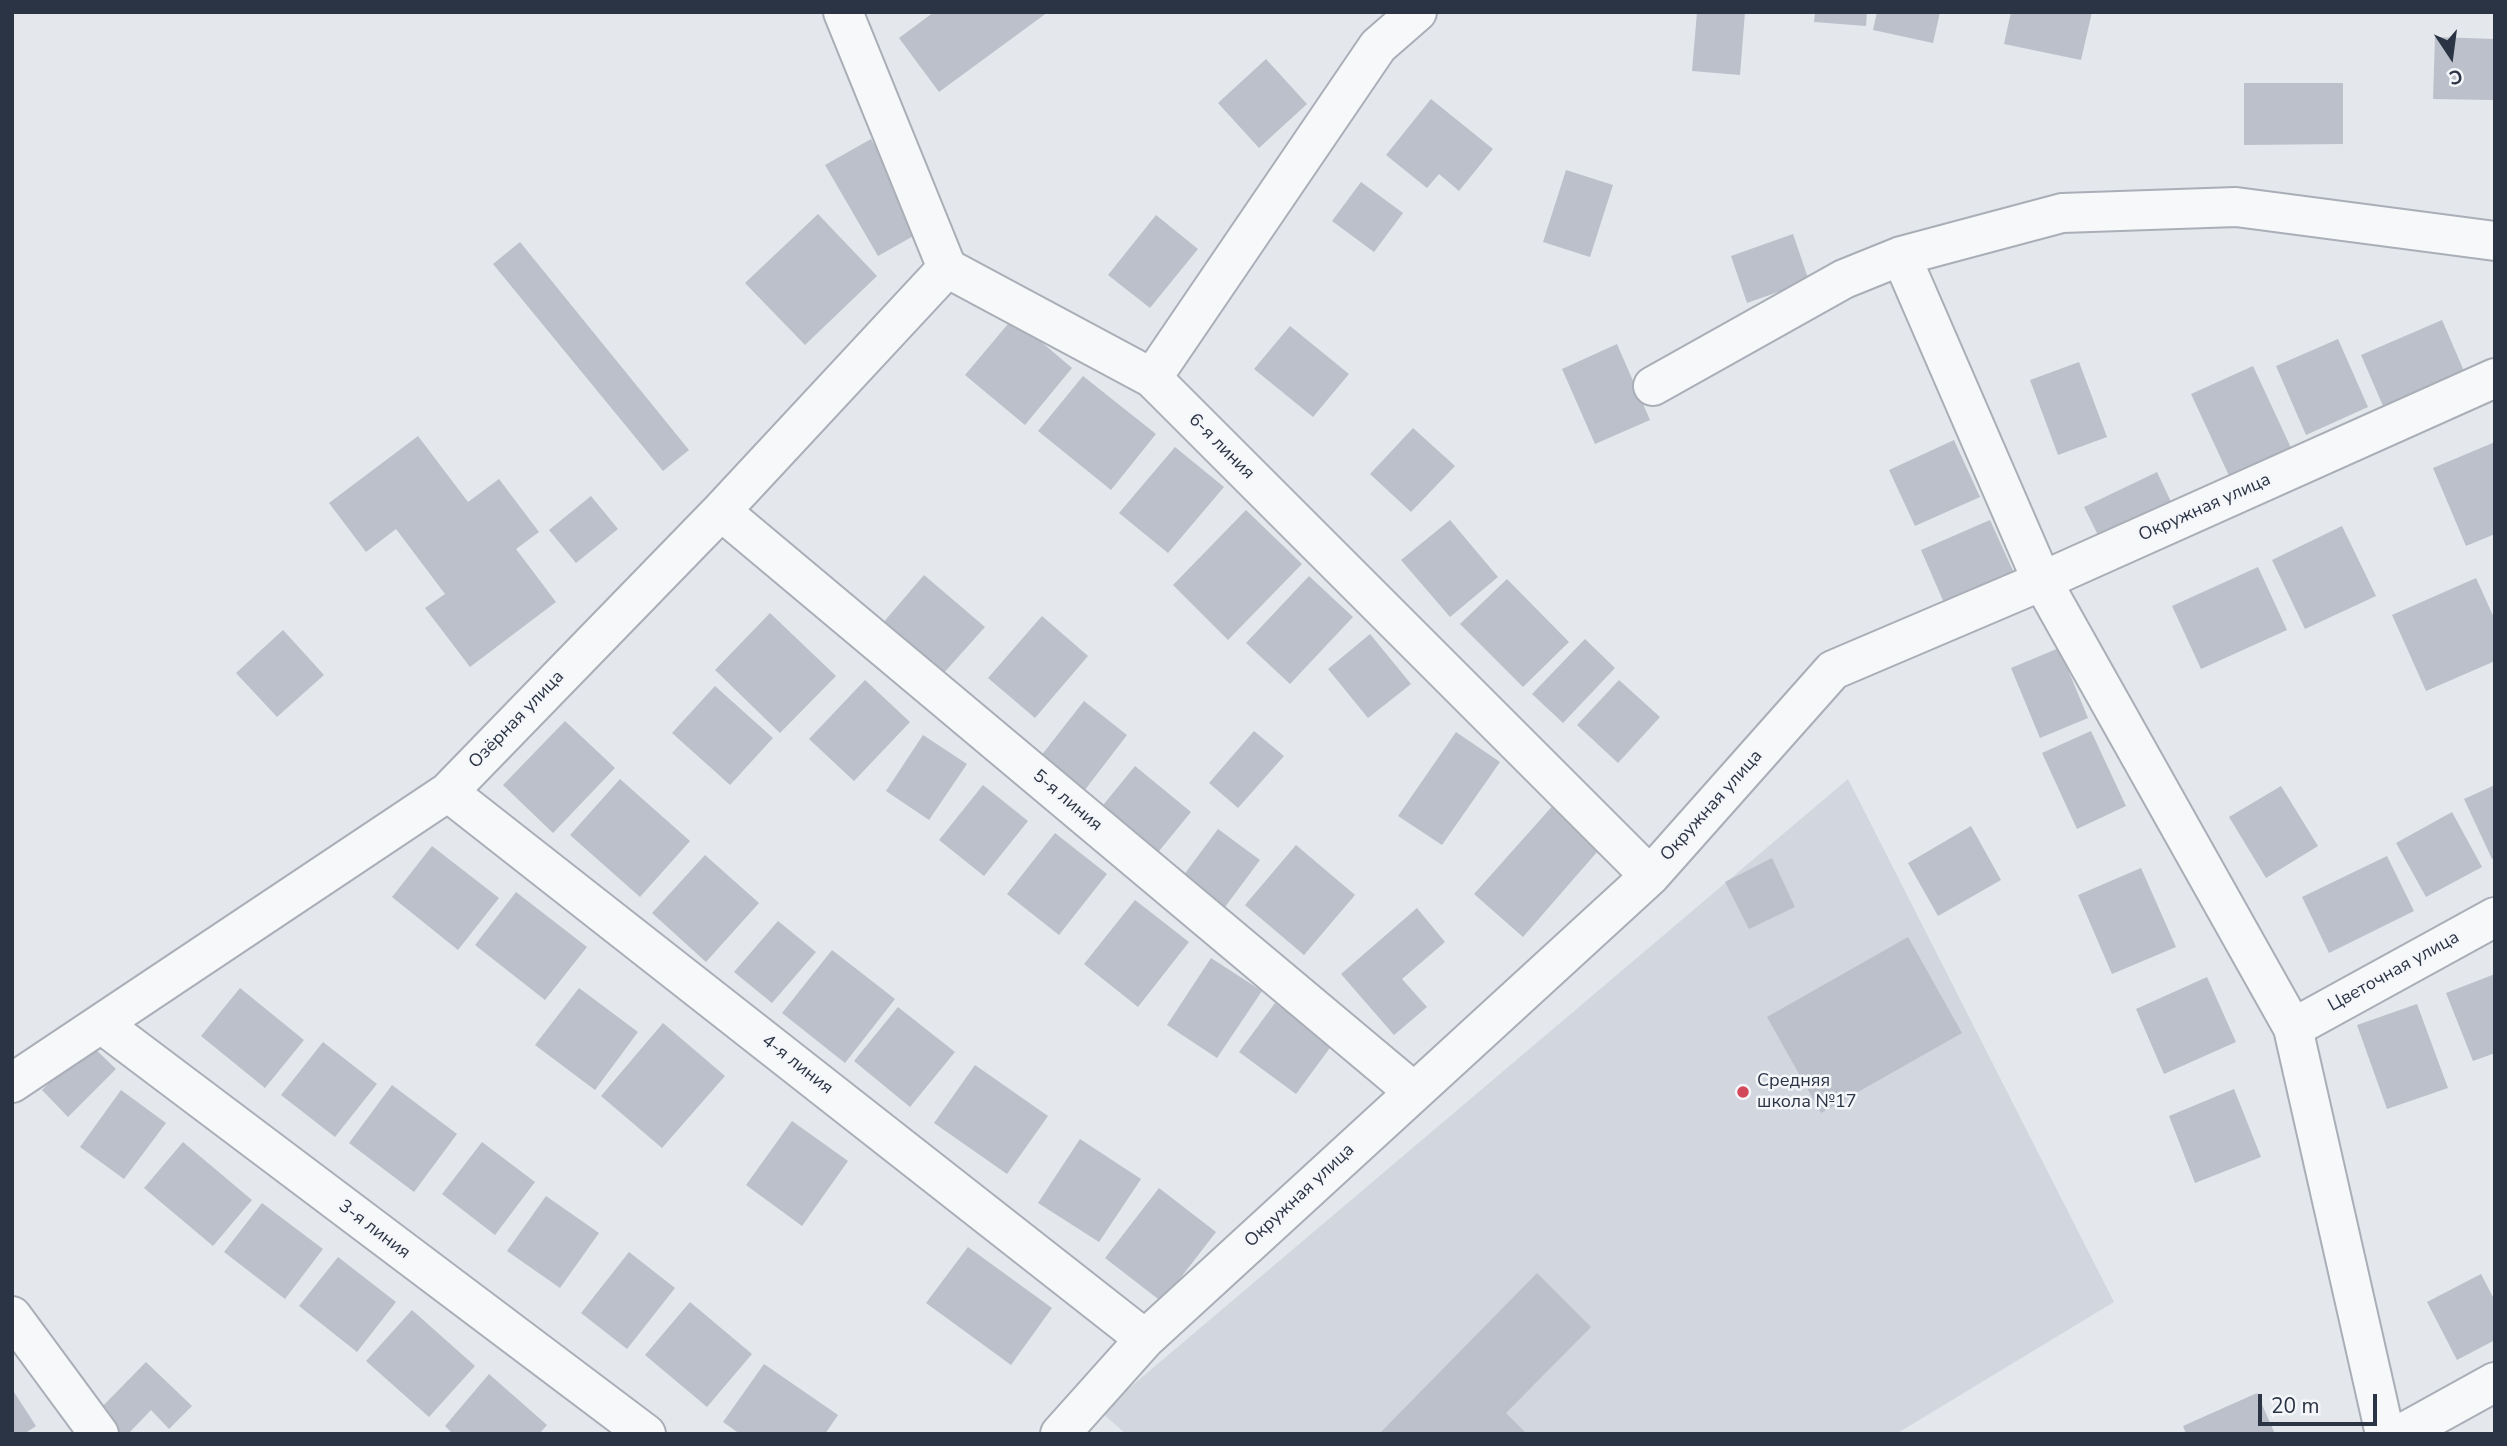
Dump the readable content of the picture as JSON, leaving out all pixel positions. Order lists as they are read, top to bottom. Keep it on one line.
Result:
{"streets":{"street":["6-я линия","Окружная улица","Озёрная улица","5-я линия","Цветочная улица","4-я линия","3-я линия"]},"crossings":[["6-я линия","Окружная улица"],["6-я линия","Озёрная улица"],["Окружная улица","5-я линия"],["Окружная улица","4-я линия"],["Озёрная улица","5-я линия"],["Озёрная улица","4-я линия"],["Озёрная улица","3-я линия"]],"places":["Средняя школа №17"],"scale_bar":"20 m","north":"bottom"}
